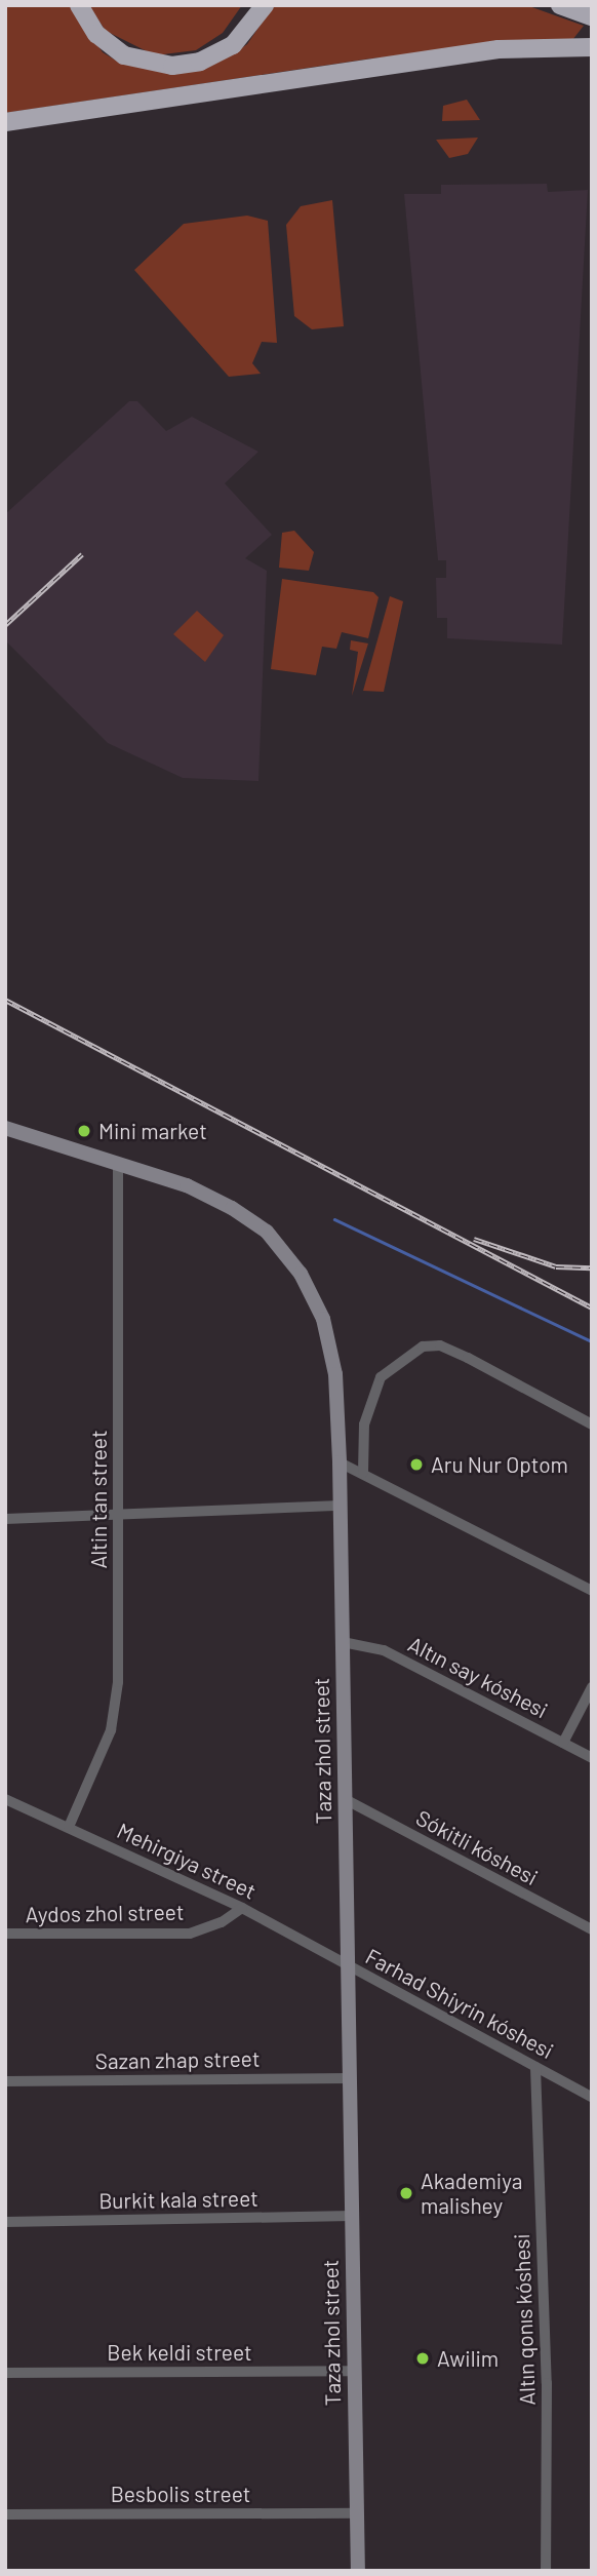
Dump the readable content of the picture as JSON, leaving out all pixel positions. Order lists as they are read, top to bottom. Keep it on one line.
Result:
{"streets":{"main road":["Taza zhol street"],"street":["Altin tan street","Altın say kóshesi","Sókitli kóshesi","Mehirgiya street","Aydos zhol street","Farhad Shiyrin kóshesi","Sazan zhap street","Burkit kala street","Altın qonıs kóshesi","Bek keldi street","Besbolis street"]},"crossings":[["Altin tan street","Taza zhol street"],["Altin tan street","Mehirgiya street"],["Altın say kóshesi","Taza zhol street"],["Taza zhol street","Sókitli kóshesi"],["Taza zhol street","Mehirgiya street"],["Taza zhol street","Farhad Shiyrin kóshesi"],["Taza zhol street","Sazan zhap street"],["Taza zhol street","Burkit kala street"],["Taza zhol street","Bek keldi street"],["Taza zhol street","Besbolis street"],["Mehirgiya street","Aydos zhol street"],["Mehirgiya street","Farhad Shiyrin kóshesi"],["Farhad Shiyrin kóshesi","Altın qonıs kóshesi"]],"places":["Mini market","Aru Nur Optom","Akademiya malishey","Awilim"]}
